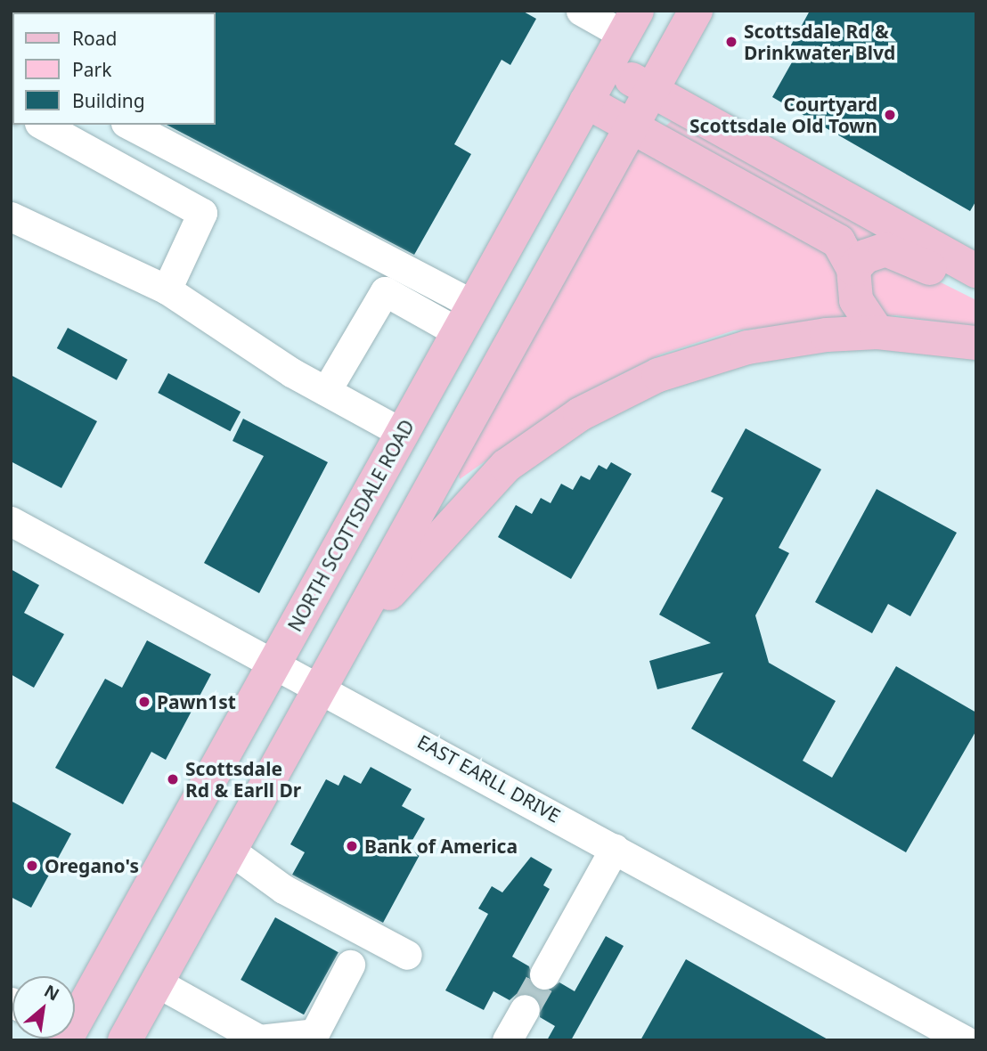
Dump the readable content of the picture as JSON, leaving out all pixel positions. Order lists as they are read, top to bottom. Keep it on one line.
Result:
{"streets":{"main road":["NORTH SCOTTSDALE ROAD"],"street":["EAST EARLL DRIVE"]},"crossings":[["NORTH SCOTTSDALE ROAD","EAST EARLL DRIVE"]],"places":["Scottsdale Rd & Drinkwater Blvd","Courtyard Scottsdale Old Town","Pawn1st","Scottsdale Rd & Earll Dr","Bank of America","Oregano's"],"legend":["Road","Park","Building"],"north":"top right"}
